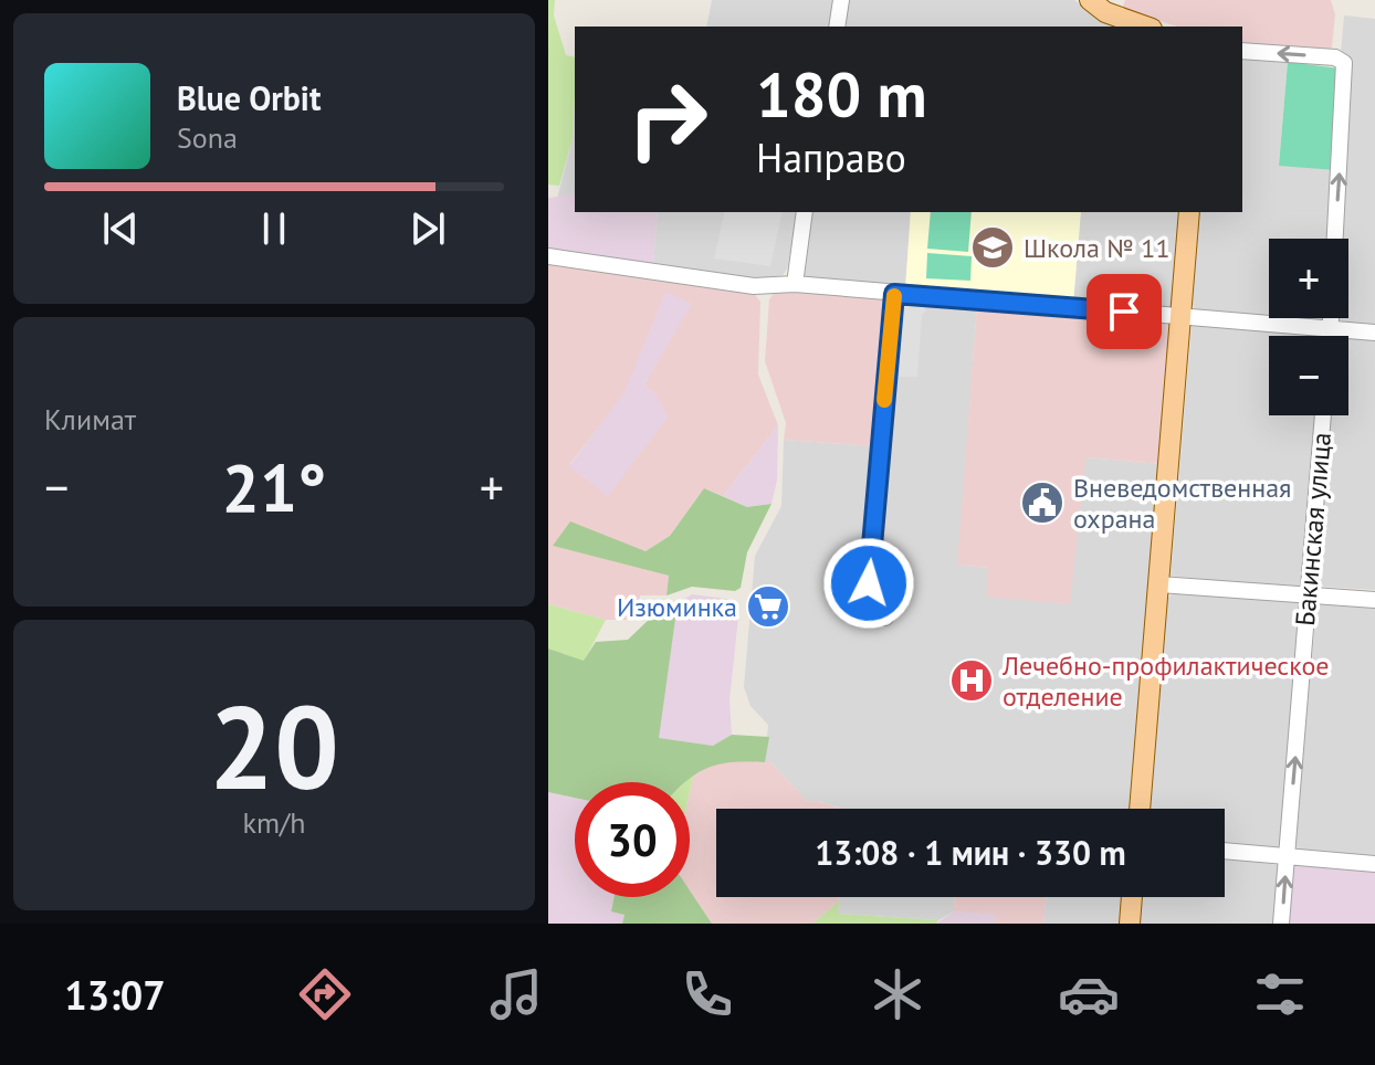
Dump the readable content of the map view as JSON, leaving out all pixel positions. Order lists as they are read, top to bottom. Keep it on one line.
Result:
{"streets":{"street":["Бакинская улица"]},"one_way":["Бакинская улица"],"places":{"school or university":["Школа № 11"],"public building":["Вневедомственная охрана"],"supermarket":["Изюминка"],"hospital":["Лечебно-профилактическое отделение"]},"page":{"turn":["180 m","Направо"],"song":["Blue Orbit","Sona"],"map_buttons":["+","−"],"tile":["Климат",["20","km/h"]],"heat":["−","21°","+"],"limit":"30","trip":"13:08 · 1 мин · 330 m","tabs":"13:07"}}
